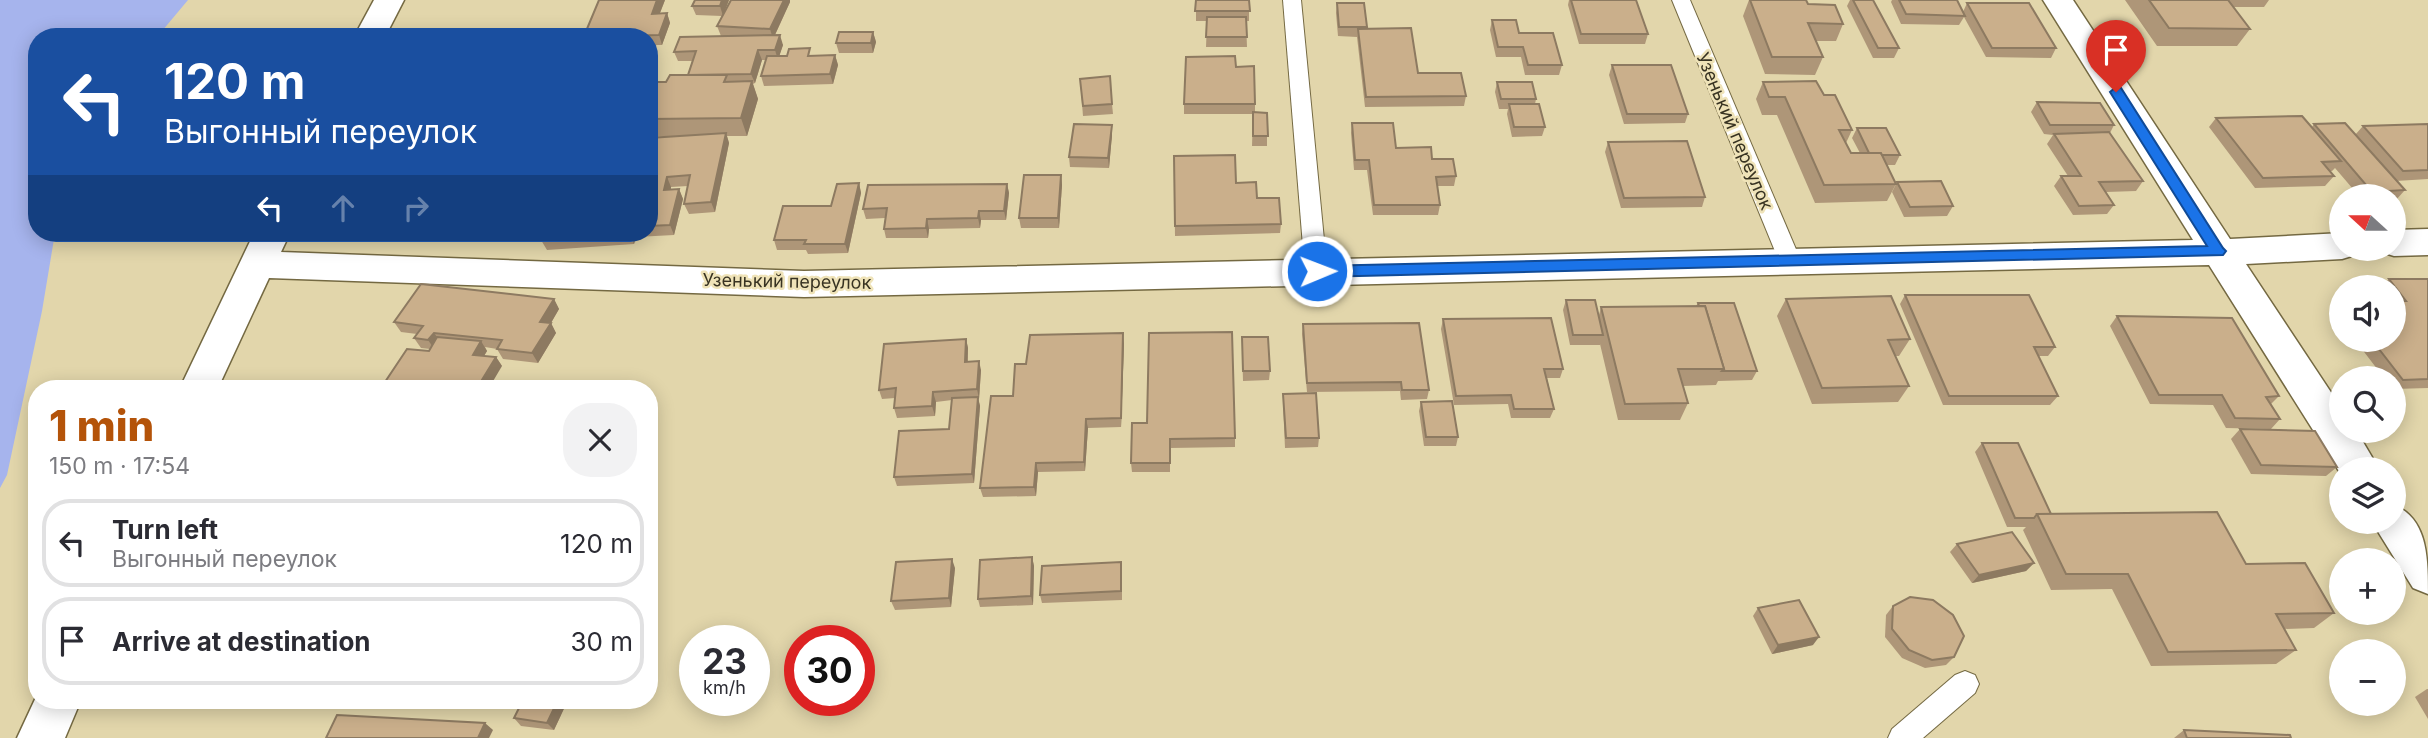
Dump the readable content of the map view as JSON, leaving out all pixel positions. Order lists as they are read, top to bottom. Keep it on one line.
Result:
{"streets":{"street":["Узенький переулок"]},"north":"left","page":{"turn":["120 m","Выгонный переулок"],"map_buttons":["+","−"],"heading":["1 min","150 m · 17:54"],"list":[{"name":"Turn left","note":"Выгонный переулок","value":"120 m"},{"name":"Arrive at destination","value":"30 m"}],"speed":"23 km/h","limit":"30"}}
